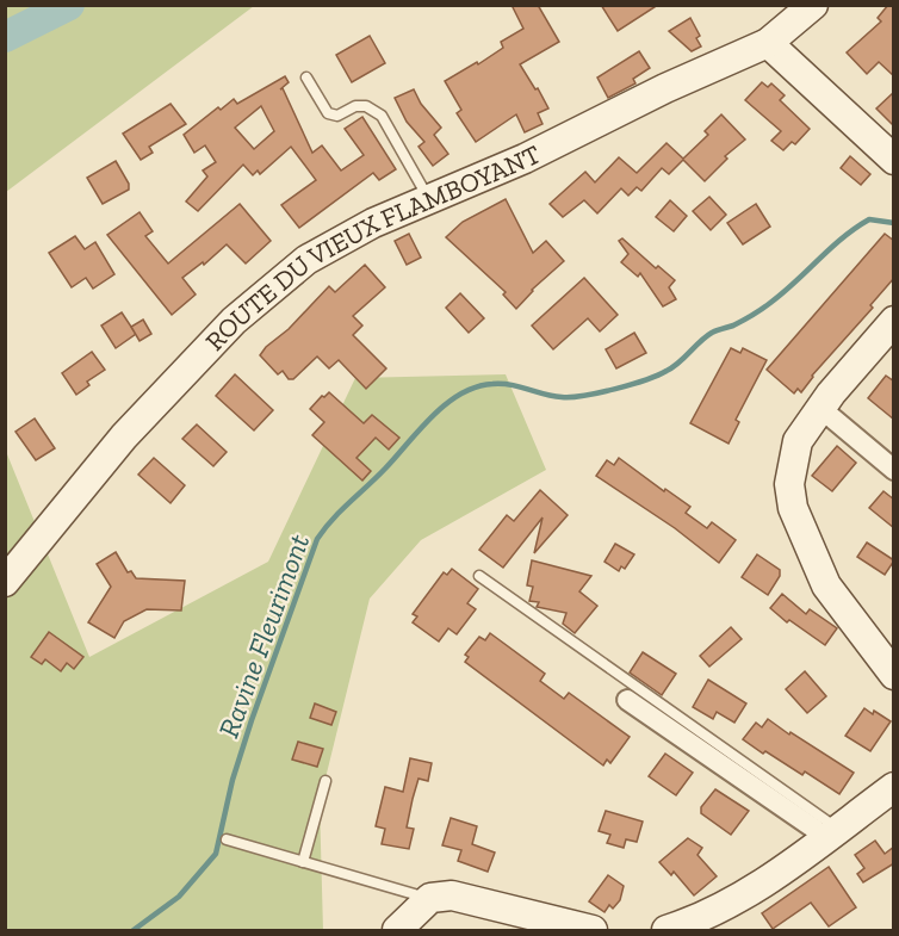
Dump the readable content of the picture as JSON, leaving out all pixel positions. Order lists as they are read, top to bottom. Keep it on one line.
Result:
{"streets":{"street":["ROUTE DU VIEUX FLAMBOYANT"]},"water":["Ravine Fleurimont"]}
